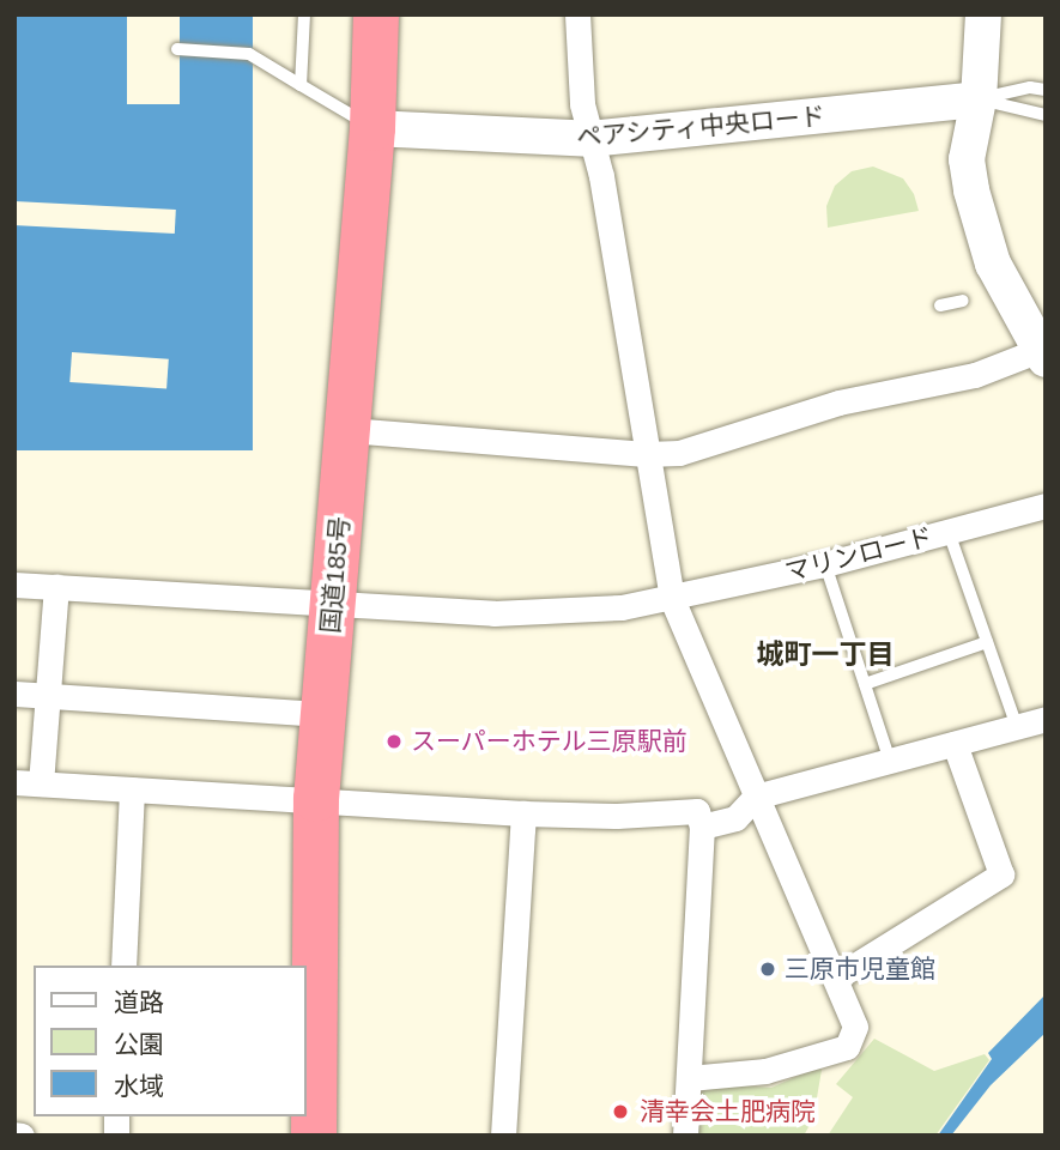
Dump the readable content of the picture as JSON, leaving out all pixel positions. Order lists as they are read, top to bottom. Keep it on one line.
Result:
{"streets":{"highway":["国道185号"],"street":["ペアシティ中央ロード","マリンロード"]},"crossings":[["ペアシティ中央ロード","国道185号"],["マリンロード","国道185号"]],"districts":["城町一丁目"],"places":["スーパーホテル三原駅前","三原市児童館","清幸会土肥病院"],"legend":["道路","公園","水域"]}
